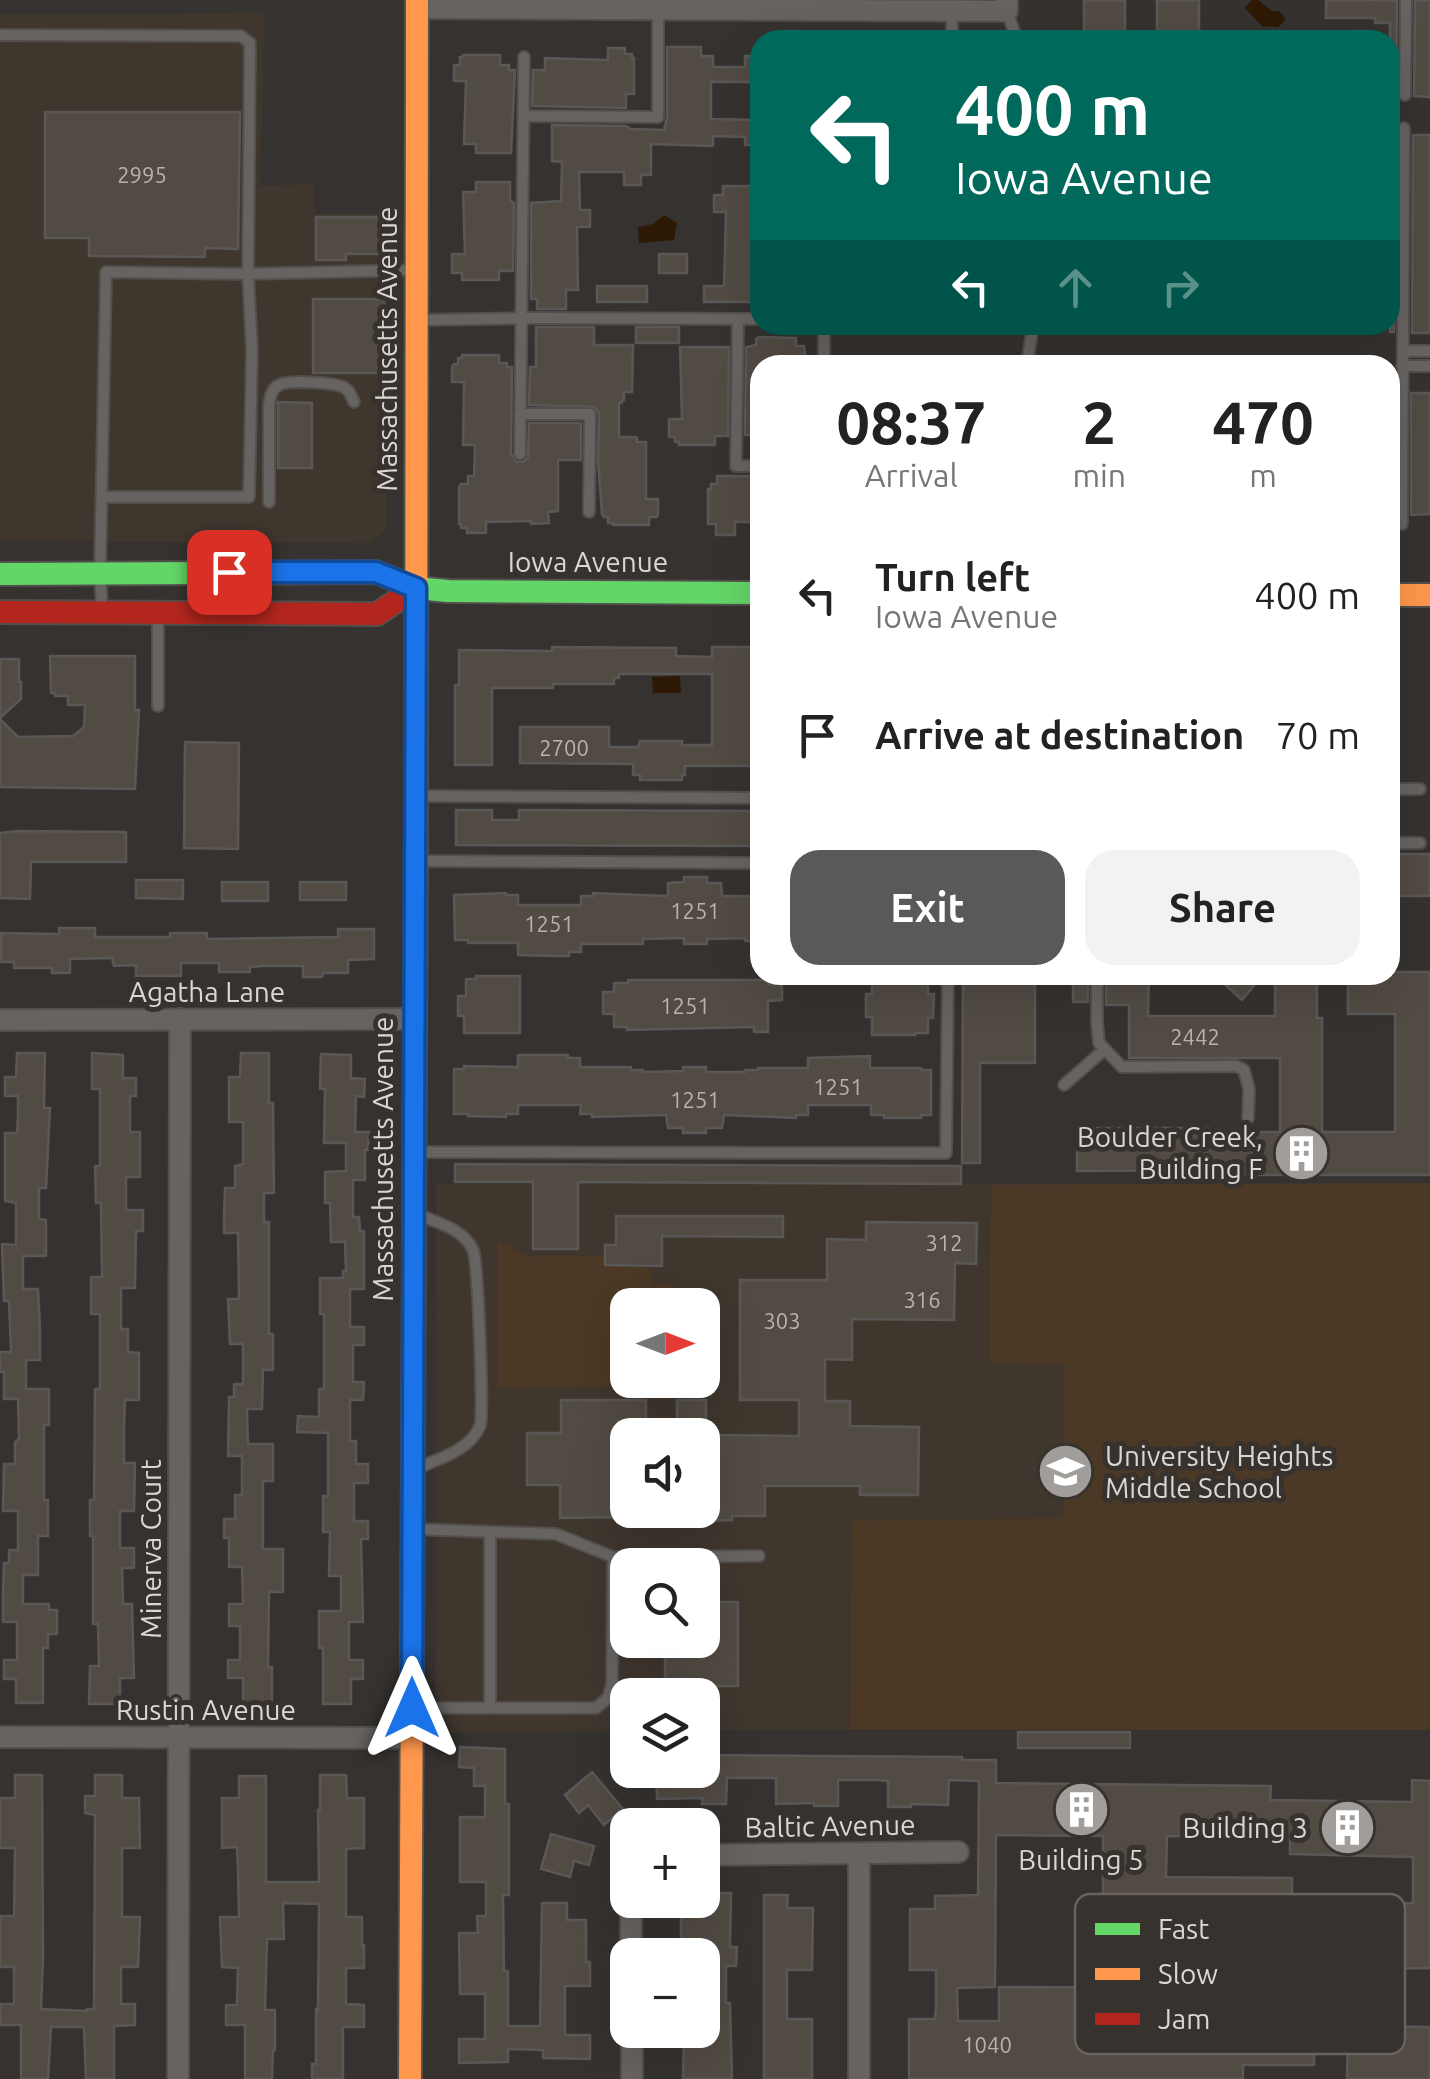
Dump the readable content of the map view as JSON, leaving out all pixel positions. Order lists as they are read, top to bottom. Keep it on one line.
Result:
{"streets":{"street":["Massachusetts Avenue","Iowa Avenue","Agatha Lane","Minerva Court","Rustin Avenue","Baltic Avenue"]},"crossings":[["Massachusetts Avenue","Iowa Avenue"],["Massachusetts Avenue","Agatha Lane"],["Massachusetts Avenue","Rustin Avenue"],["Agatha Lane","Minerva Court"],["Minerva Court","Rustin Avenue"]],"places":{"building":["Boulder Creek, Building F","Building 5","Building 3"],"school or university":["University Heights Middle School"]},"house_numbers":["2995","2700","1251","1251","1251","2442","1251","1251","312","316","303","1040"],"legend":["Fast","Slow","Jam"],"north":"right","page":{"turn":["400 m","Iowa Avenue"],"eta":["08:37","Arrival","2","min","470","m"],"list":[{"name":"Turn left","note":"Iowa Avenue","value":"400 m"},{"name":"Arrive at destination","value":"70 m"}],"buttons":["Exit","Share"],"map_buttons":["+","−"]}}
